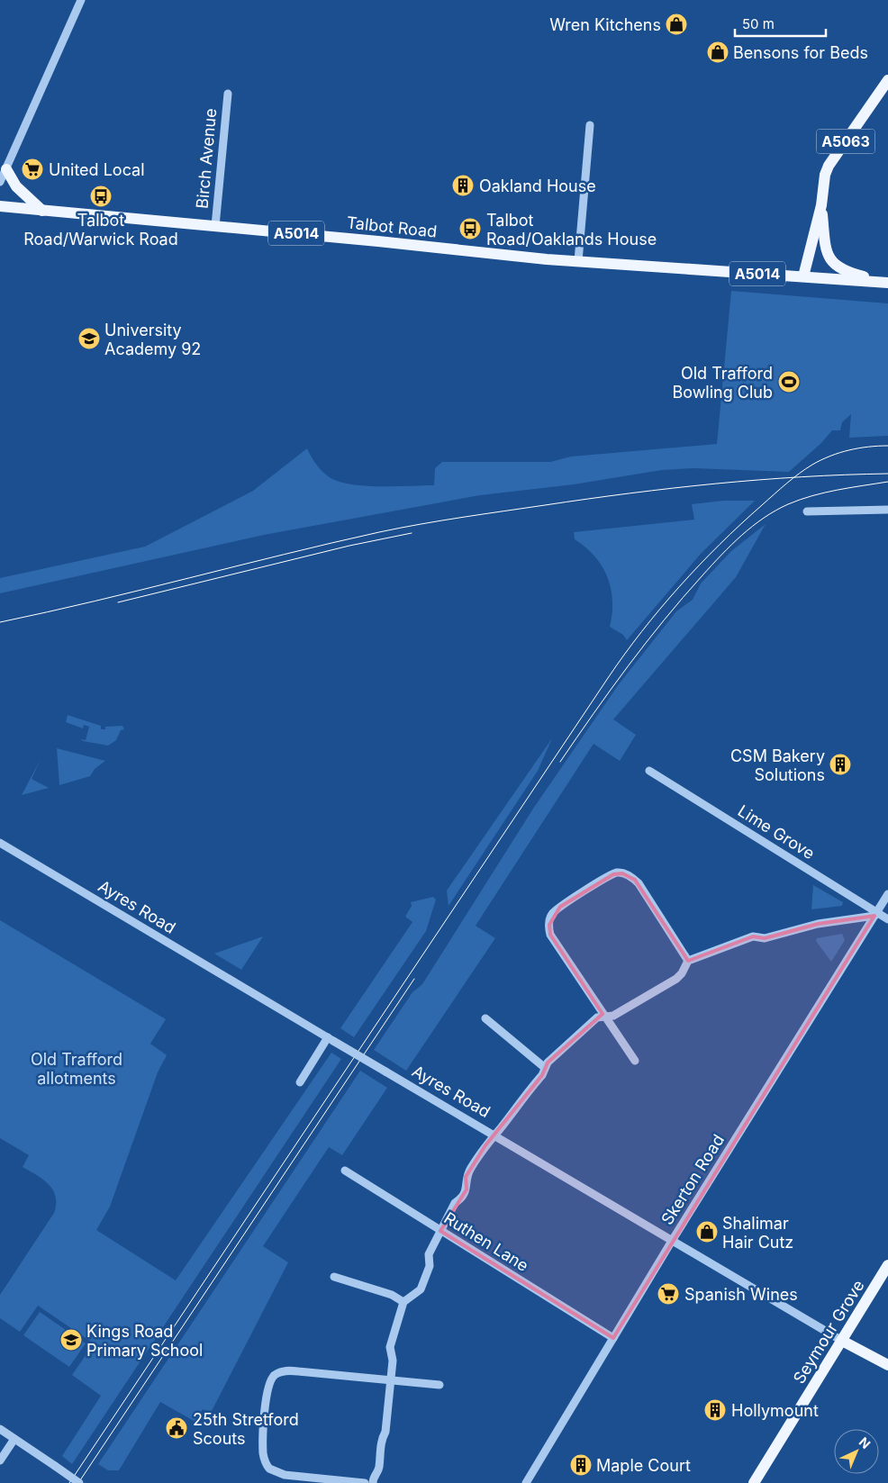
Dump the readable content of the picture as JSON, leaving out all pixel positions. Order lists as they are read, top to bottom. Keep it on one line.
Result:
{"streets":{"main road":["A5063","Talbot Road","A5014","Ayres Road","Seymour Grove"],"street":["Birch Avenue","Lime Grove","Skerton Road","Ruthen Lane"]},"crossings":[["A5063","Talbot Road"],["Birch Avenue","Talbot Road"],["Lime Grove","Skerton Road"],["Ayres Road","Skerton Road"],["Ayres Road","Seymour Grove"],["Skerton Road","Ruthen Lane"]],"parks":["Old Trafford allotments"],"places":{"shop":["Wren Kitchens","Bensons for Beds","Shalimar Hair Cutz"],"supermarket":["United Local","Spanish Wines"],"building":["Oakland House","CSM Bakery Solutions","Hollymount","Maple Court"],"bus stop":["Talbot Road/Warwick Road","Talbot Road/Oaklands House"],"school or university":["University Academy 92","Kings Road Primary School"],"sports":["Old Trafford Bowling Club"],"public building":["25th Stretford Scouts"]},"scale_bar":"50 m","north":"top right"}
